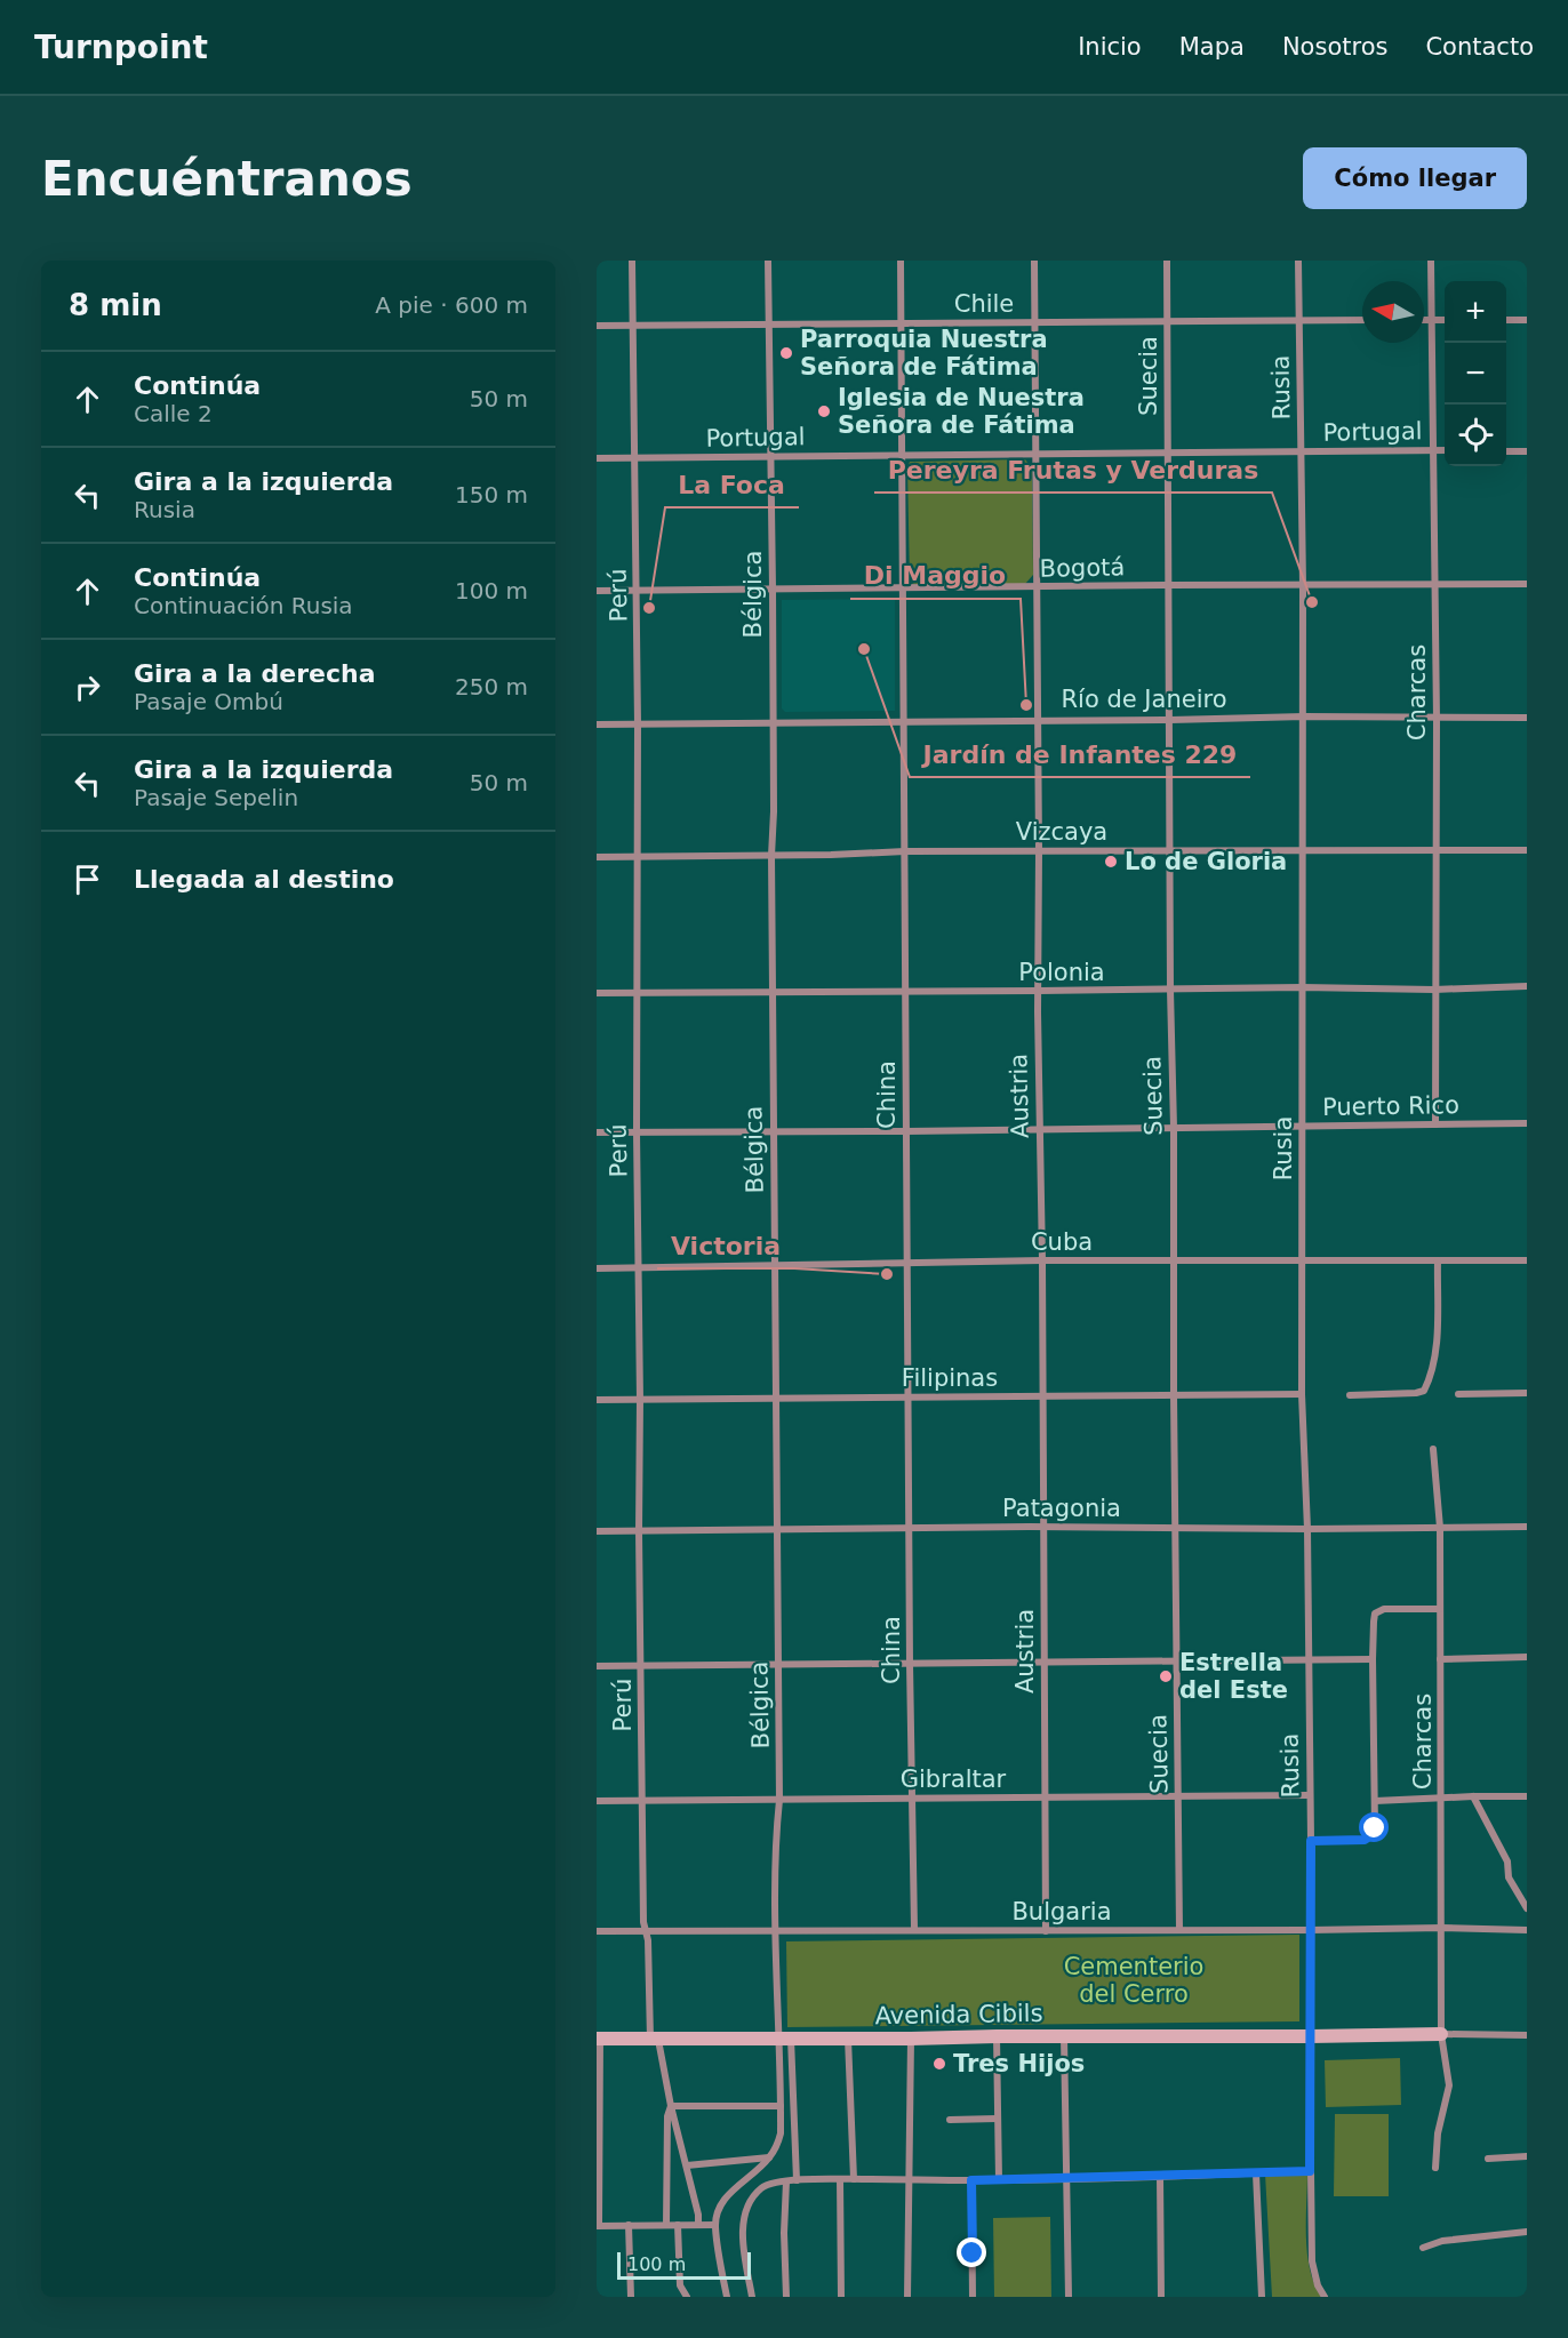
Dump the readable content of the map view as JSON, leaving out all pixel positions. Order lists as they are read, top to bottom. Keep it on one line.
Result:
{"streets":{"street":["Chile","Suecia","Rusia","Portugal","Bogotá","Bélgica","Perú","Charcas","Río de Janeiro","Vizcaya","Polonia","China","Austria","Puerto Rico","Cuba","Filipinas","Patagonia","Gibraltar","Bulgaria","Avenida Cibils"]},"crossings":[["Chile","Suecia"],["Chile","Rusia"],["Chile","Bélgica"],["Chile","Perú"],["Chile","China"],["Chile","Austria"],["Suecia","Portugal"],["Suecia","Bogotá"],["Suecia","Río de Janeiro"],["Suecia","Vizcaya"],["Suecia","Polonia"],["Suecia","Puerto Rico"],["Suecia","Cuba"],["Suecia","Filipinas"],["Suecia","Patagonia"],["Suecia","Gibraltar"],["Suecia","Bulgaria"],["Rusia","Portugal"],["Rusia","Bogotá"],["Rusia","Río de Janeiro"],["Rusia","Vizcaya"],["Rusia","Polonia"],["Rusia","Puerto Rico"],["Rusia","Cuba"],["Rusia","Filipinas"],["Rusia","Patagonia"],["Rusia","Gibraltar"],["Rusia","Bulgaria"],["Rusia","Avenida Cibils"],["Portugal","Bélgica"],["Portugal","Perú"],["Portugal","Charcas"],["Portugal","China"],["Portugal","Austria"],["Bogotá","Bélgica"],["Bogotá","Perú"],["Bogotá","Charcas"],["Bogotá","China"],["Bogotá","Austria"],["Bélgica","Río de Janeiro"],["Bélgica","Vizcaya"],["Bélgica","Polonia"],["Bélgica","Puerto Rico"],["Bélgica","Cuba"],["Bélgica","Filipinas"],["Bélgica","Patagonia"],["Bélgica","Gibraltar"],["Bélgica","Bulgaria"],["Bélgica","Avenida Cibils"],["Perú","Río de Janeiro"],["Perú","Vizcaya"],["Perú","Polonia"],["Perú","Puerto Rico"],["Perú","Cuba"],["Perú","Filipinas"],["Perú","Patagonia"],["Perú","Gibraltar"],["Perú","Bulgaria"],["Perú","Avenida Cibils"],["Charcas","Río de Janeiro"],["Charcas","Vizcaya"],["Charcas","Polonia"],["Charcas","Puerto Rico"],["Charcas","Patagonia"],["Charcas","Bulgaria"],["Charcas","Avenida Cibils"],["Río de Janeiro","China"],["Río de Janeiro","Austria"],["Vizcaya","China"],["Vizcaya","Austria"],["Polonia","China"],["Polonia","Austria"],["China","Puerto Rico"],["China","Cuba"],["China","Filipinas"],["China","Patagonia"],["China","Gibraltar"],["China","Bulgaria"],["Austria","Puerto Rico"],["Austria","Cuba"],["Austria","Filipinas"],["Austria","Patagonia"],["Austria","Gibraltar"],["Austria","Bulgaria"]],"parks":["Cementerio del Cerro"],"places":["Parroquia Nuestra Señora de Fátima","Iglesia de Nuestra Señora de Fátima","Pereyra Frutas y Verduras","La Foca","Jardín de Infantes 229","Di Maggio","Lo de Gloria","Victoria","Estrella del Este","Tres Hijos"],"scale_bar":"100 m","north":"left","page":{"header":"Turnpoint","nav":["Inicio","Mapa","Nosotros","Contacto"],"buttons":"Cómo llegar","title":"Encuéntranos","heading":["8 min","A pie · 600 m"],"map_buttons":["+","−"],"list":[["Continúa","Calle 2","50 m"],["Gira a la izquierda","Rusia","150 m"],["Continúa","Continuación Rusia","100 m"],["Gira a la derecha","Pasaje Ombú","250 m"],["Gira a la izquierda","Pasaje Sepelin","50 m"],"Llegada al destino"],"scale":"100 m"}}
